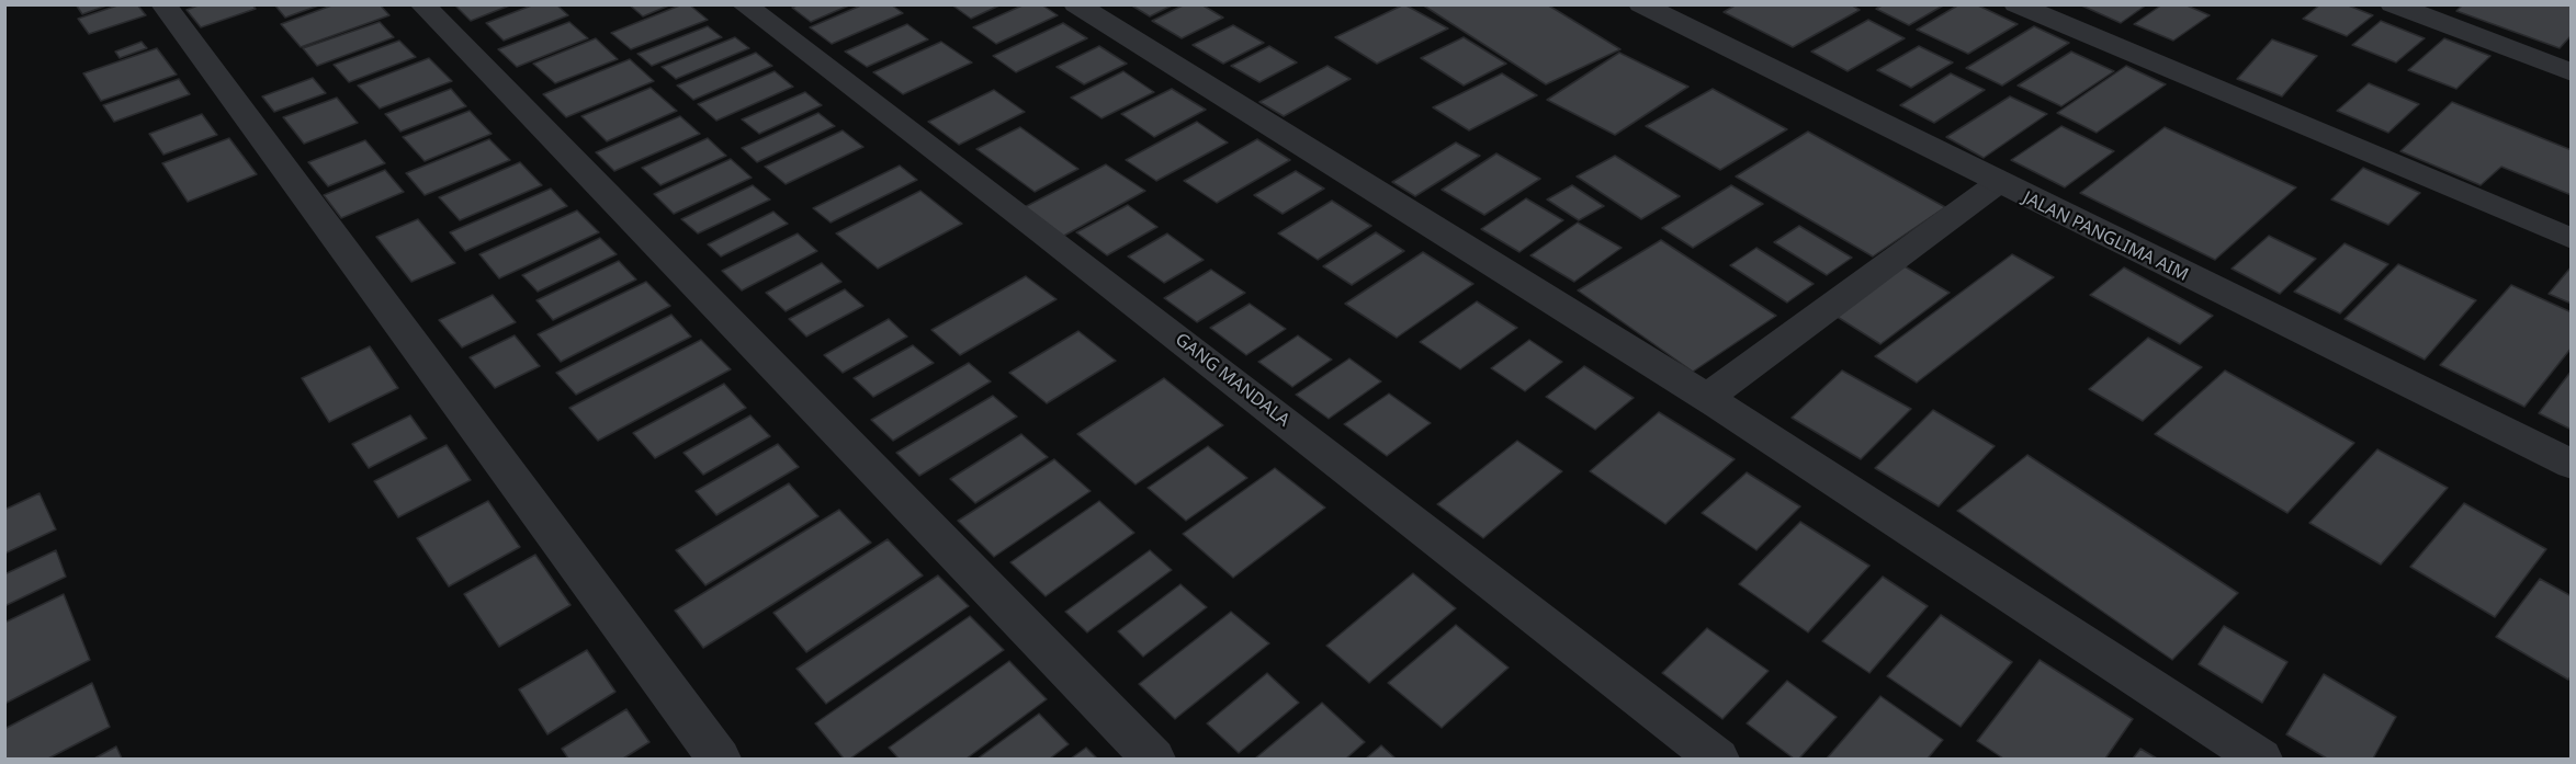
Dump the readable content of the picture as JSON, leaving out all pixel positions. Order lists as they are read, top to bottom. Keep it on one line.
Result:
{"streets":{"street":["JALAN PANGLIMA AIM","GANG MANDALA"]}}
